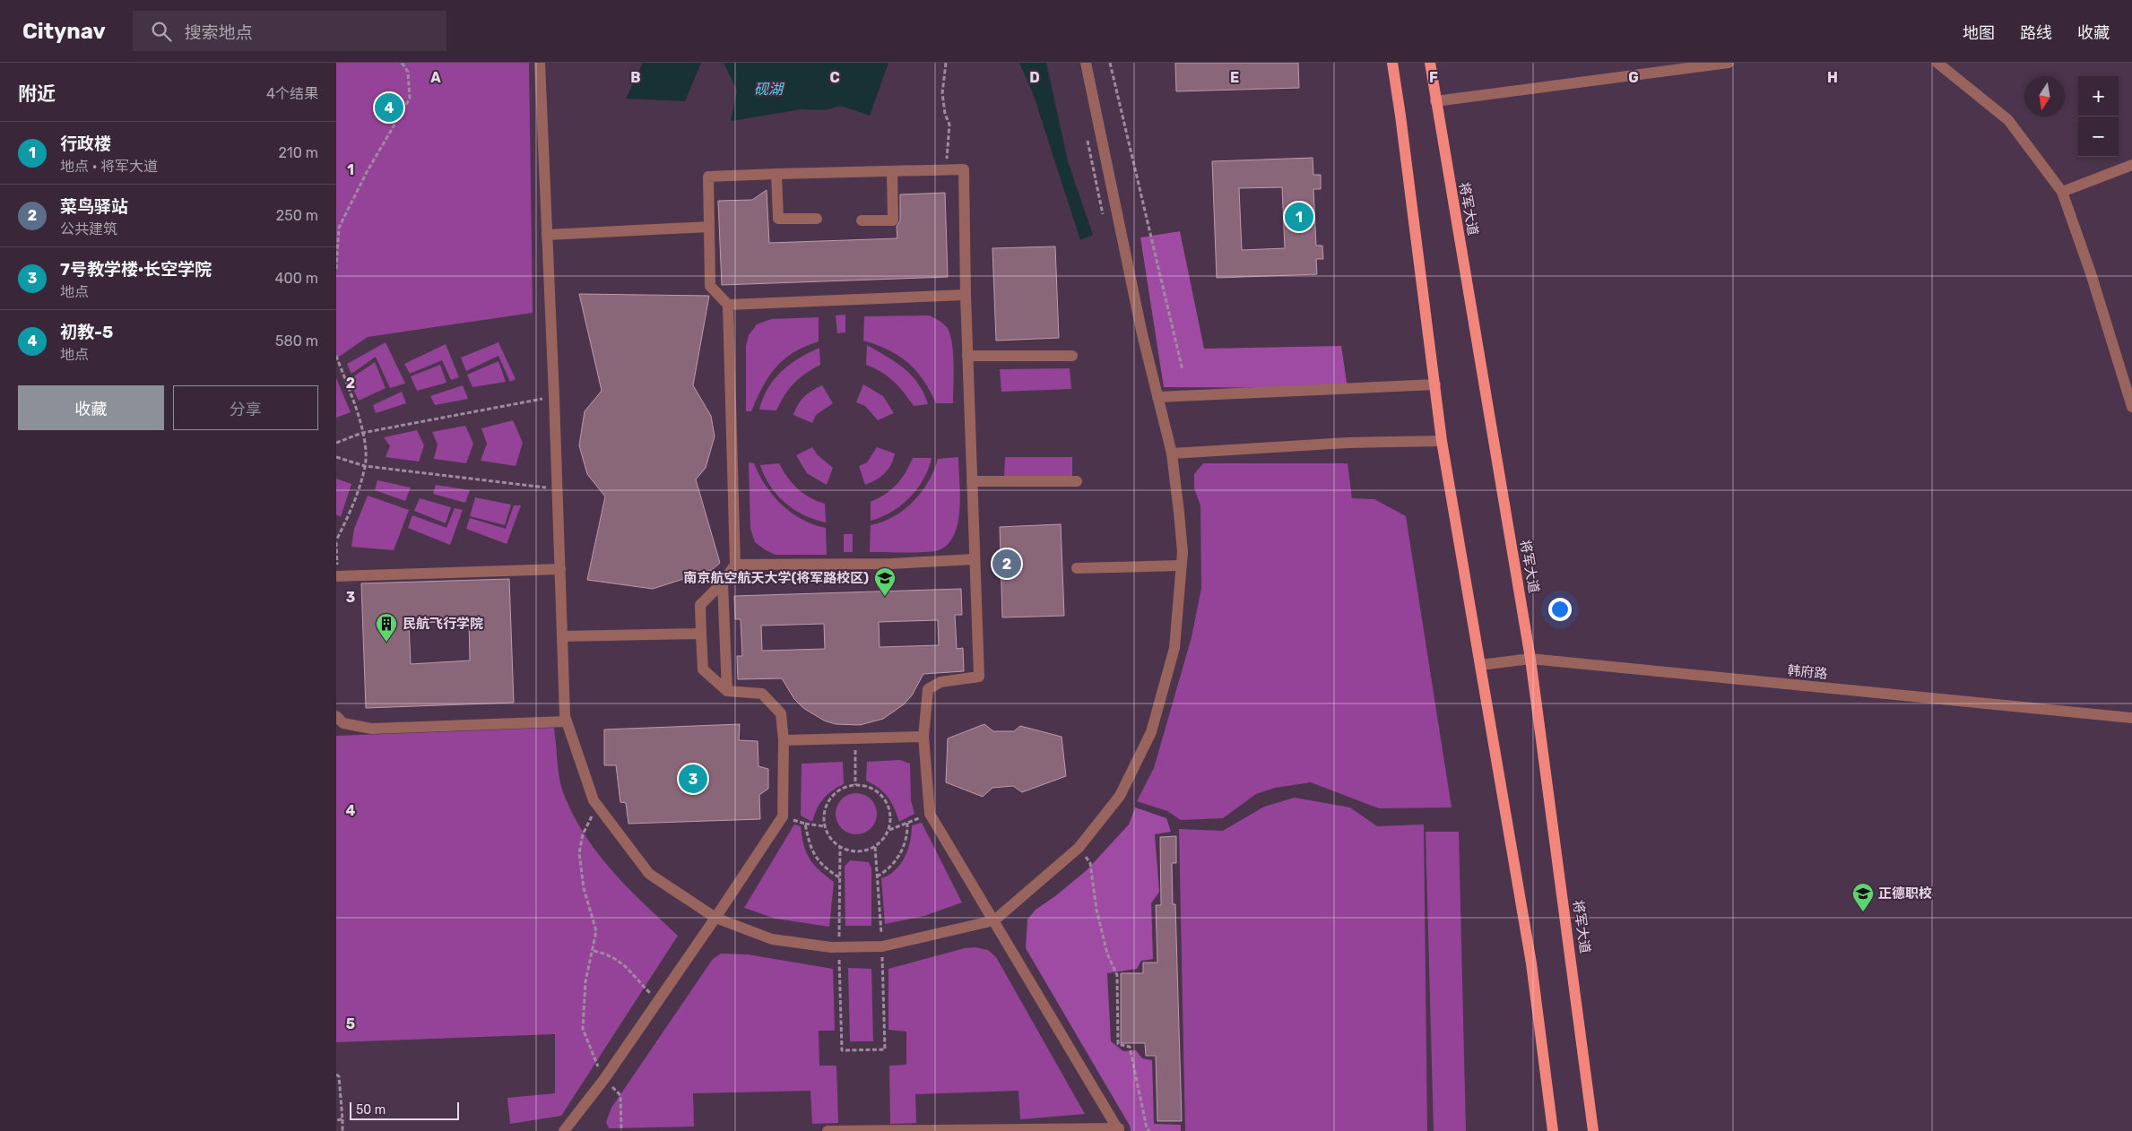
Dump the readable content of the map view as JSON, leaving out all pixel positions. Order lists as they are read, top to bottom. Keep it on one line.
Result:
{"streets":{"main road":["将军大道"],"street":["韩府路"]},"crossings":[["将军大道","韩府路"]],"water":["砚湖"],"places":{"school or university":["南京航空航天大学(将军路校区)","正德职校"],"building":["民航飞行学院"]},"scale_bar":"50 m","north":"bottom","page":{"header":"Citynav","search":"搜索地点","nav":["地图","路线","收藏"],"heading":["附近","4个结果"],"map_buttons":["+","−"],"pins":["4","1","2","3"],"list":[{"mark":"1","name":"行政楼","note":"地点 · 将军大道","value":"210 m"},{"mark":"2","name":"菜鸟驿站","note":"公共建筑","value":"250 m"},{"mark":"3","name":"7号教学楼·长空学院","note":"地点","value":"400 m"},{"mark":"4","name":"初教-5","note":"地点","value":"580 m"}],"buttons":["收藏","分享"],"scale":"50 m"},"grid":{"columns":["A","B","C","D","E","F","G","H"],"rows":["1","2","3","4","5"]}}
